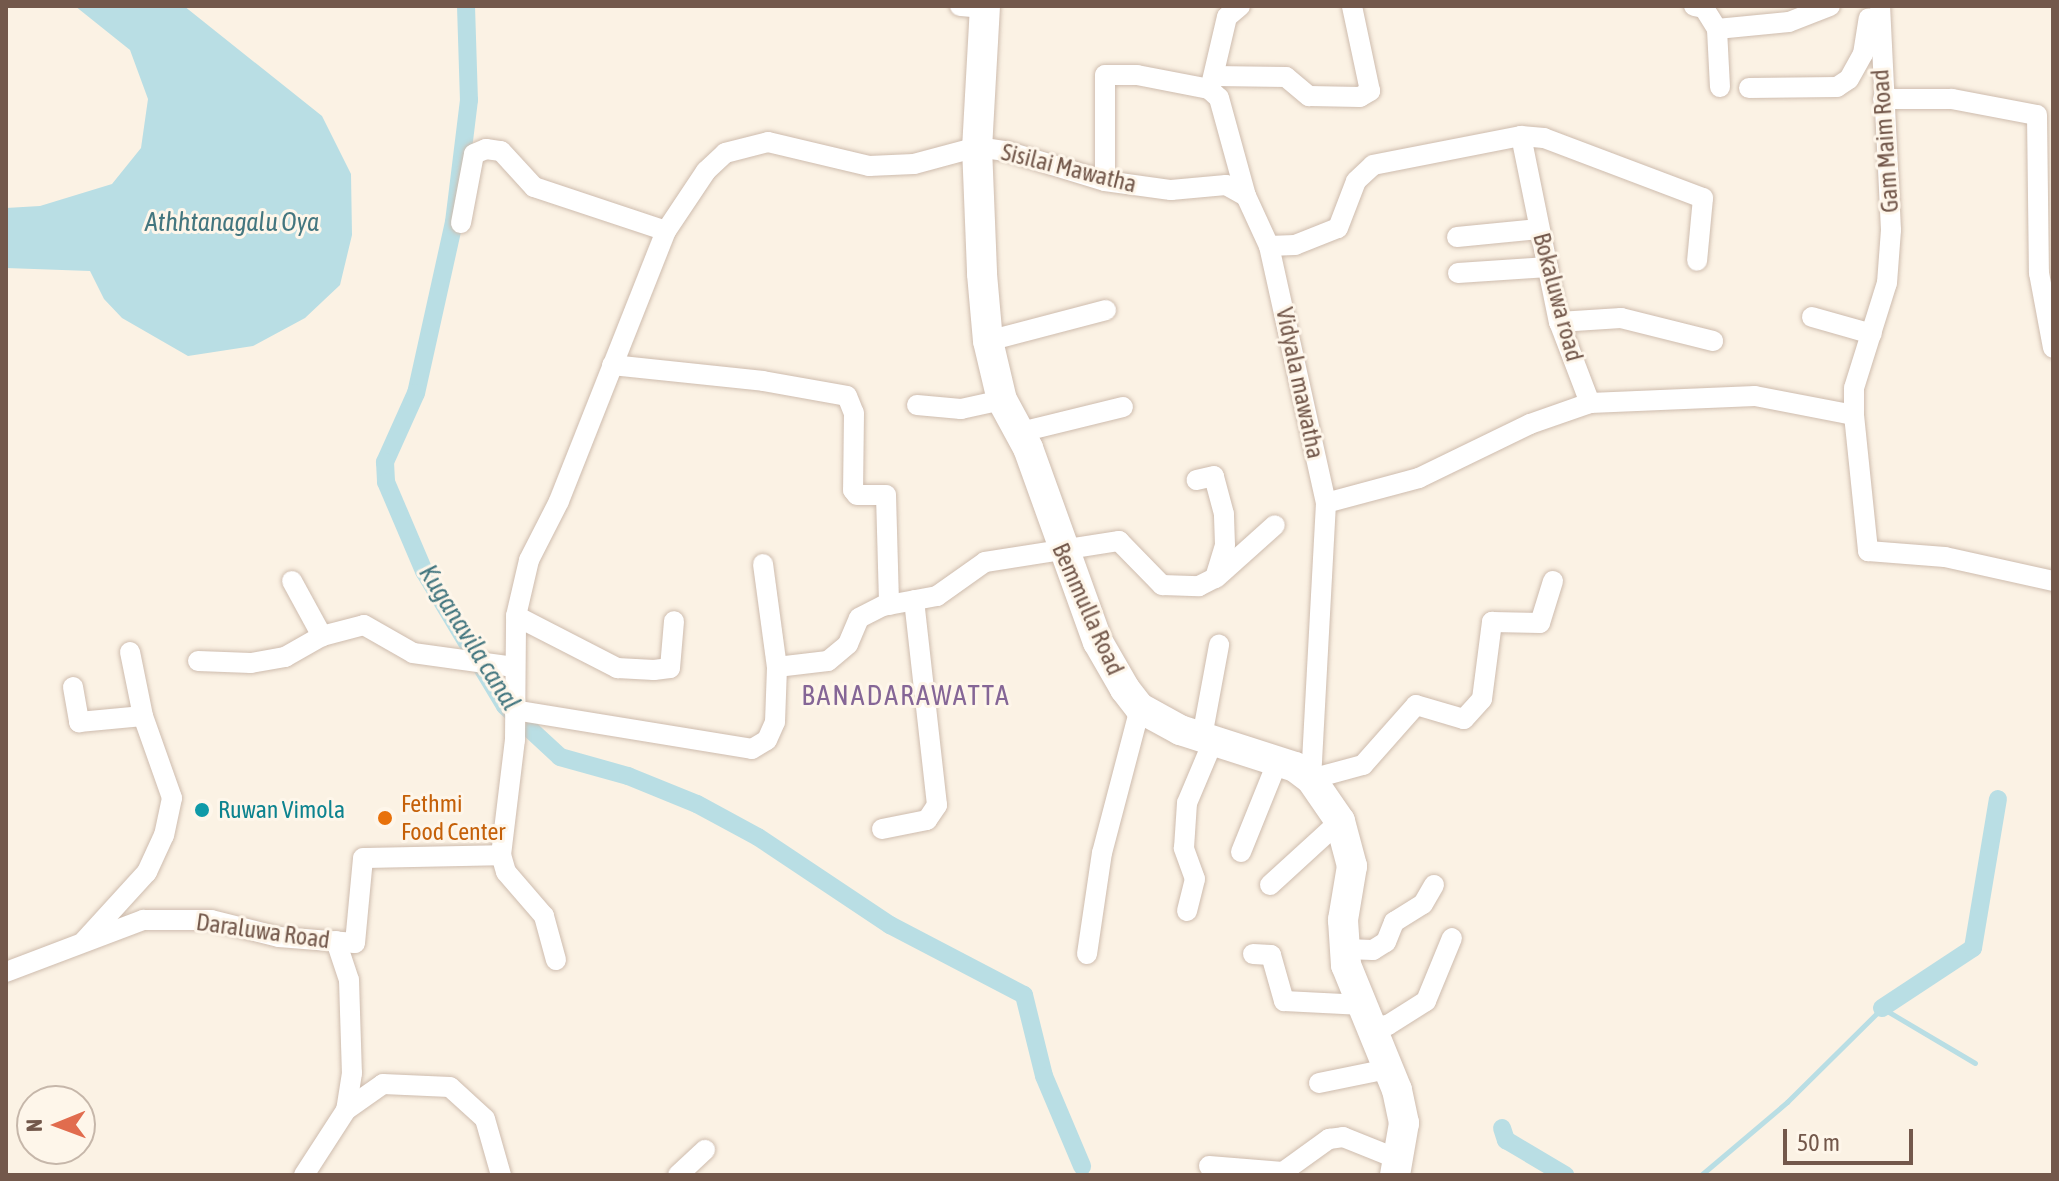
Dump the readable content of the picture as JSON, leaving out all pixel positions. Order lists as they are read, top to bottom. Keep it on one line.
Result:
{"streets":{"street":["Gam Maim Road","Sisilai Mawatha","Bokaluwa road","Vidyala mawatha","Bemmulla Road","Daraluwa Road"]},"crossings":[["Sisilai Mawatha","Bemmulla Road"]],"districts":["BANADARAWATTA"],"water":["Athhtanagalu Oya","Kuganavila canal"],"places":["Ruwan Vimola","Fethmi Food Center"],"scale_bar":"50 m","north":"left"}
